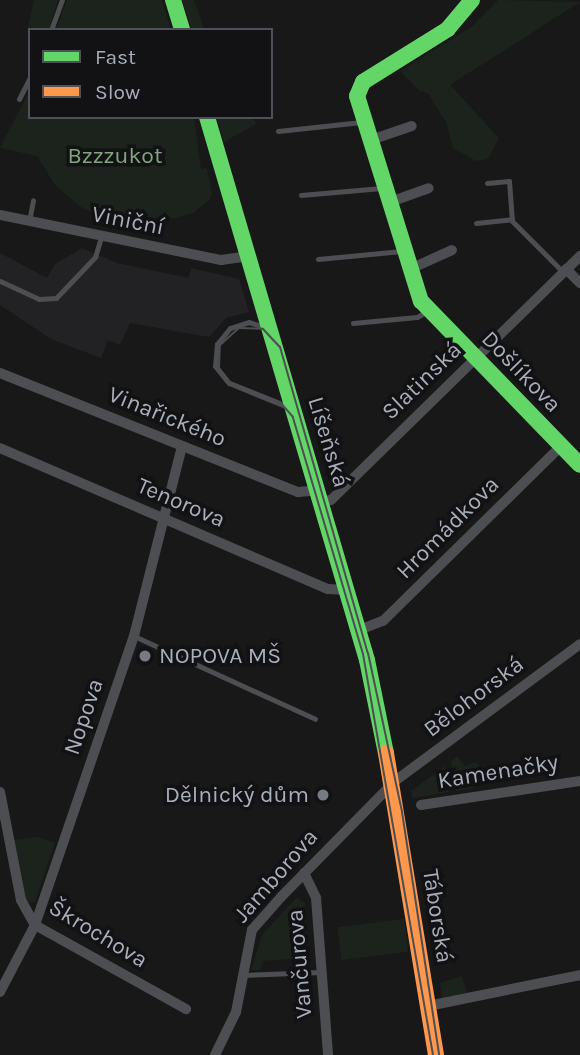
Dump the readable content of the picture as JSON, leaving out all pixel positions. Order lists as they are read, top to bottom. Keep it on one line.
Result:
{"streets":{"street":["Viniční","Došlíkova","Slatinská","Vinařického","Líšeňská","Tenorova","Hromádkova","Bělohorská","Nopova","Kamenačky","Jamborova","Táborská","Škrochova","Vančurova"]},"crossings":[["Viniční","Líšeňská"],["Došlíkova","Slatinská"],["Došlíkova","Hromádkova"],["Slatinská","Vinařického"],["Slatinská","Líšeňská"],["Vinařického","Líšeňská"],["Vinařického","Nopova"],["Líšeňská","Tenorova"],["Líšeňská","Hromádkova"],["Líšeňská","Bělohorská"],["Líšeňská","Jamborova"],["Líšeňská","Táborská"],["Tenorova","Nopova"],["Bělohorská","Jamborova"],["Bělohorská","Táborská"],["Nopova","Škrochova"],["Jamborova","Táborská"],["Jamborova","Vančurova"]],"parks":["Bzzzukot"],"places":["NOPOVA MŠ","Dělnický dům"],"legend":["Fast","Slow"]}
